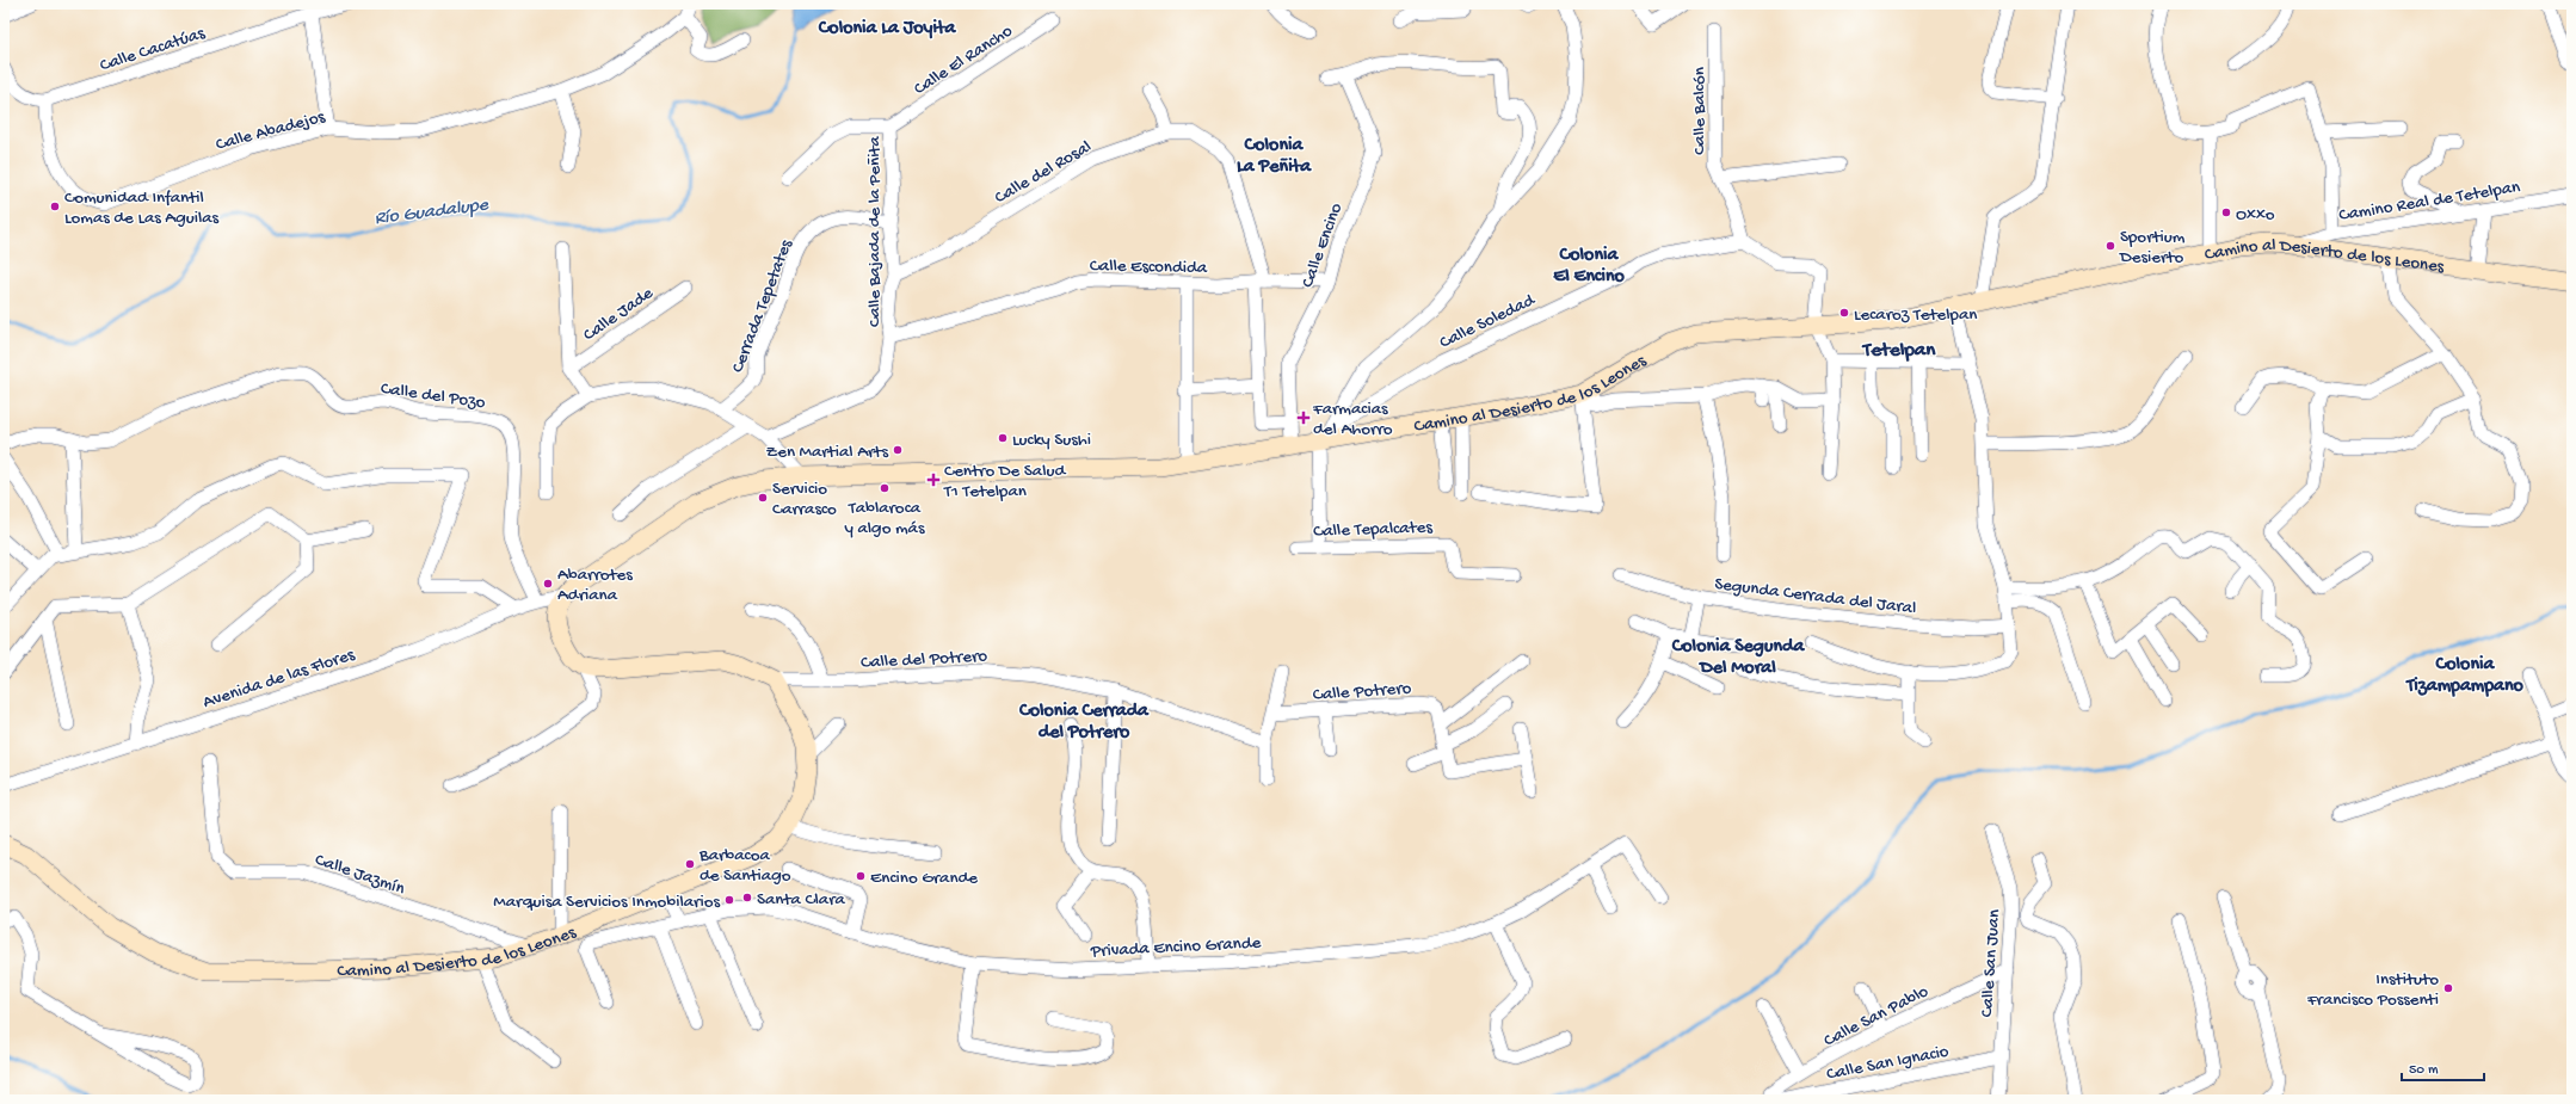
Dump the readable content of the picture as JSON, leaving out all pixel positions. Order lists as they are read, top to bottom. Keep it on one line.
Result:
{"streets":{"main road":["Camino al Desierto de los Leones"],"street":["Calle Cacatúas","Calle El Rancho","Calle Balcón","Calle Abadejos","Calle del Rosal","Camino Real de Tetelpan","Calle Bajada de la Peñita","Calle Encino","Calle Escondida","Cerrada Tepetates","Calle Jade","Calle Soledad","Calle del Pozo","Calle Tepalcates","Segunda Cerrada del Jaral","Calle del Potrero","Avenida de las Flores","Calle Potrero","Calle Jazmín","Privada Encino Grande","Calle San Juan","Calle San Pablo","Calle San Ignacio"]},"crossings":[["Calle Cacatúas","Calle Abadejos"],["Calle El Rancho","Calle Bajada de la Peñita"],["Calle Balcón","Calle Soledad"],["Calle del Rosal","Calle Bajada de la Peñita"],["Calle del Rosal","Calle Encino"],["Calle del Rosal","Calle Escondida"],["Camino Real de Tetelpan","Camino al Desierto de los Leones"],["Calle Bajada de la Peñita","Calle Escondida"],["Calle Bajada de la Peñita","Cerrada Tepetates"],["Calle Encino","Camino al Desierto de los Leones"],["Calle Encino","Calle Escondida"],["Camino al Desierto de los Leones","Calle Soledad"],["Camino al Desierto de los Leones","Calle del Potrero"],["Camino al Desierto de los Leones","Avenida de las Flores"],["Camino al Desierto de los Leones","Calle Jazmín"],["Calle del Pozo","Avenida de las Flores"],["Calle San Juan","Calle San Pablo"],["Calle San Juan","Calle San Ignacio"]],"districts":["Colonia La Joyita","Colonia La Peñita","Colonia El Encino","Tetelpan","Colonia Segunda Del Moral","Colonia Tizampampano","Colonia Cerrada del Potrero"],"water":["Río Guadalupe"],"places":{"other":["Comunidad Infantil Lomas de Las Aguilas","Oxxo","Sportium Desierto","Lecaroz Tetelpan","Lucky Sushi","Zen Martial Arts","Tablaroca y algo más","Servicio Carrasco","Abarrotes Adriana","Barbacoa de Santiago","Encino Grande","Santa Clara","Marquisa Servicios Inmobilarios","Instituto Francisco Possenti"],"health":["Farmacias del Ahorro","Centro De Salud T1 Tetelpan"]},"scale_bar":"50 m"}
